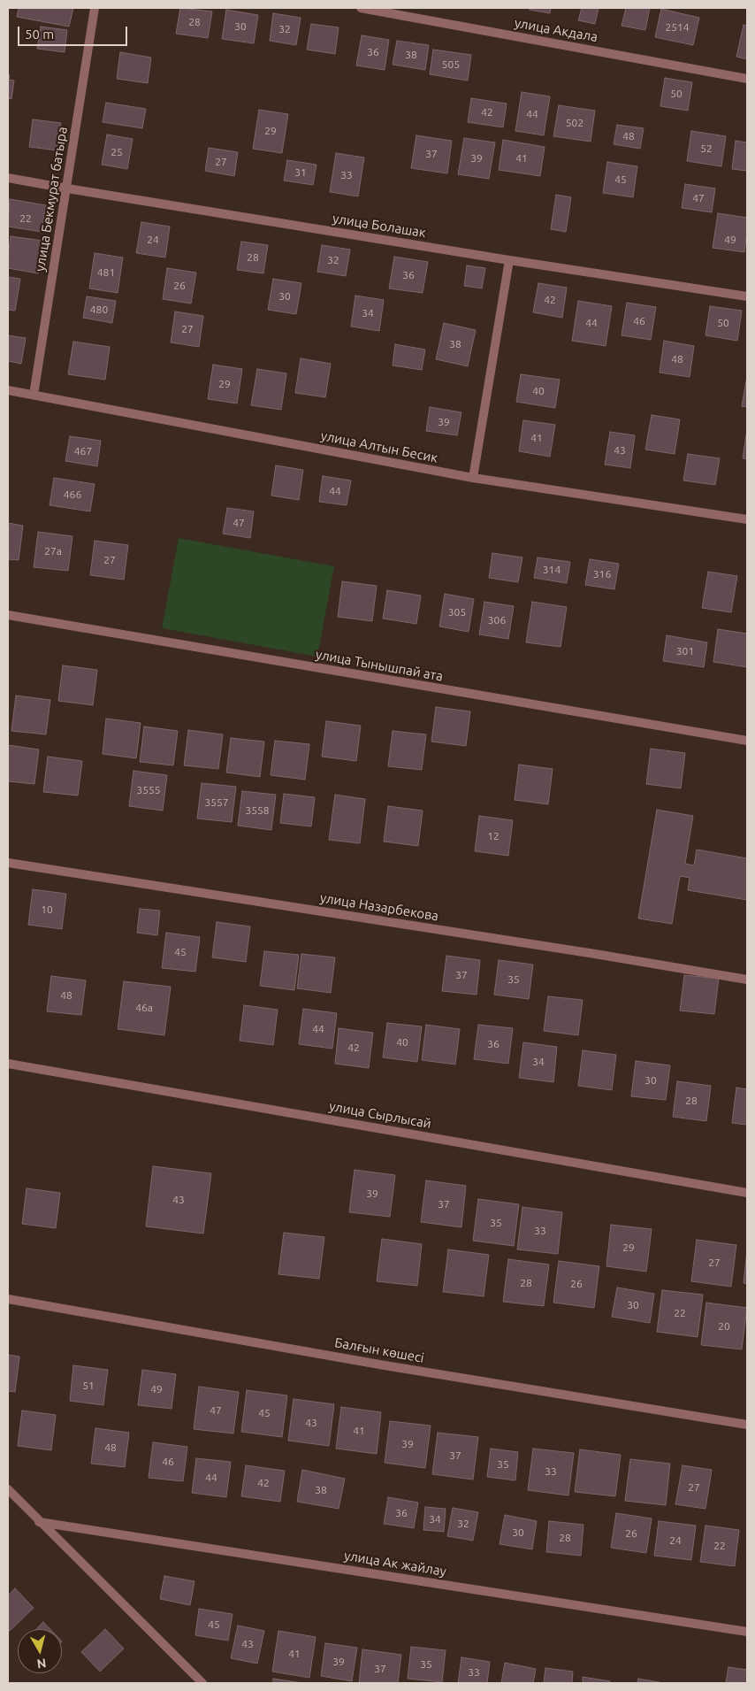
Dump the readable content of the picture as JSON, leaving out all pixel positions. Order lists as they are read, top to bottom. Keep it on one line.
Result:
{"streets":{"street":["улица Акдала","улица Бекмурат батыра","улица Болашак","улица Алтын Бесик","улица Тынышпай ата","улица Назарбекова","улица Сырлысай","Балғын көшесі","улица Ак жайлау"]},"crossings":[["улица Бекмурат батыра","улица Болашак"],["улица Бекмурат батыра","улица Алтын Бесик"]],"house_numbers":["28","30","2514","32","36","38","505","50","42","44","502","29","48","52","25","37","39","41","27","31","33","45","47","22","24","49","28","32","481","36","26","30","42","480","34","46","44","50","27","38","48","29","40","39","41","43","467","44","466","47","27а","27","314","316","305","306","301","3555","3557","3558","12","10","45","37","35","48","46а","44","40","36","42","34","30","28","39","43","37","35","33","29","27","28","26","30","22","20","51","49","47","45","43","41","39","48","37","46","35","33","44","42","27","38","36","34","32","30","26","28","24","22","45","43","41","39","35","37","33"],"scale_bar":"50 m","north":"bottom"}
